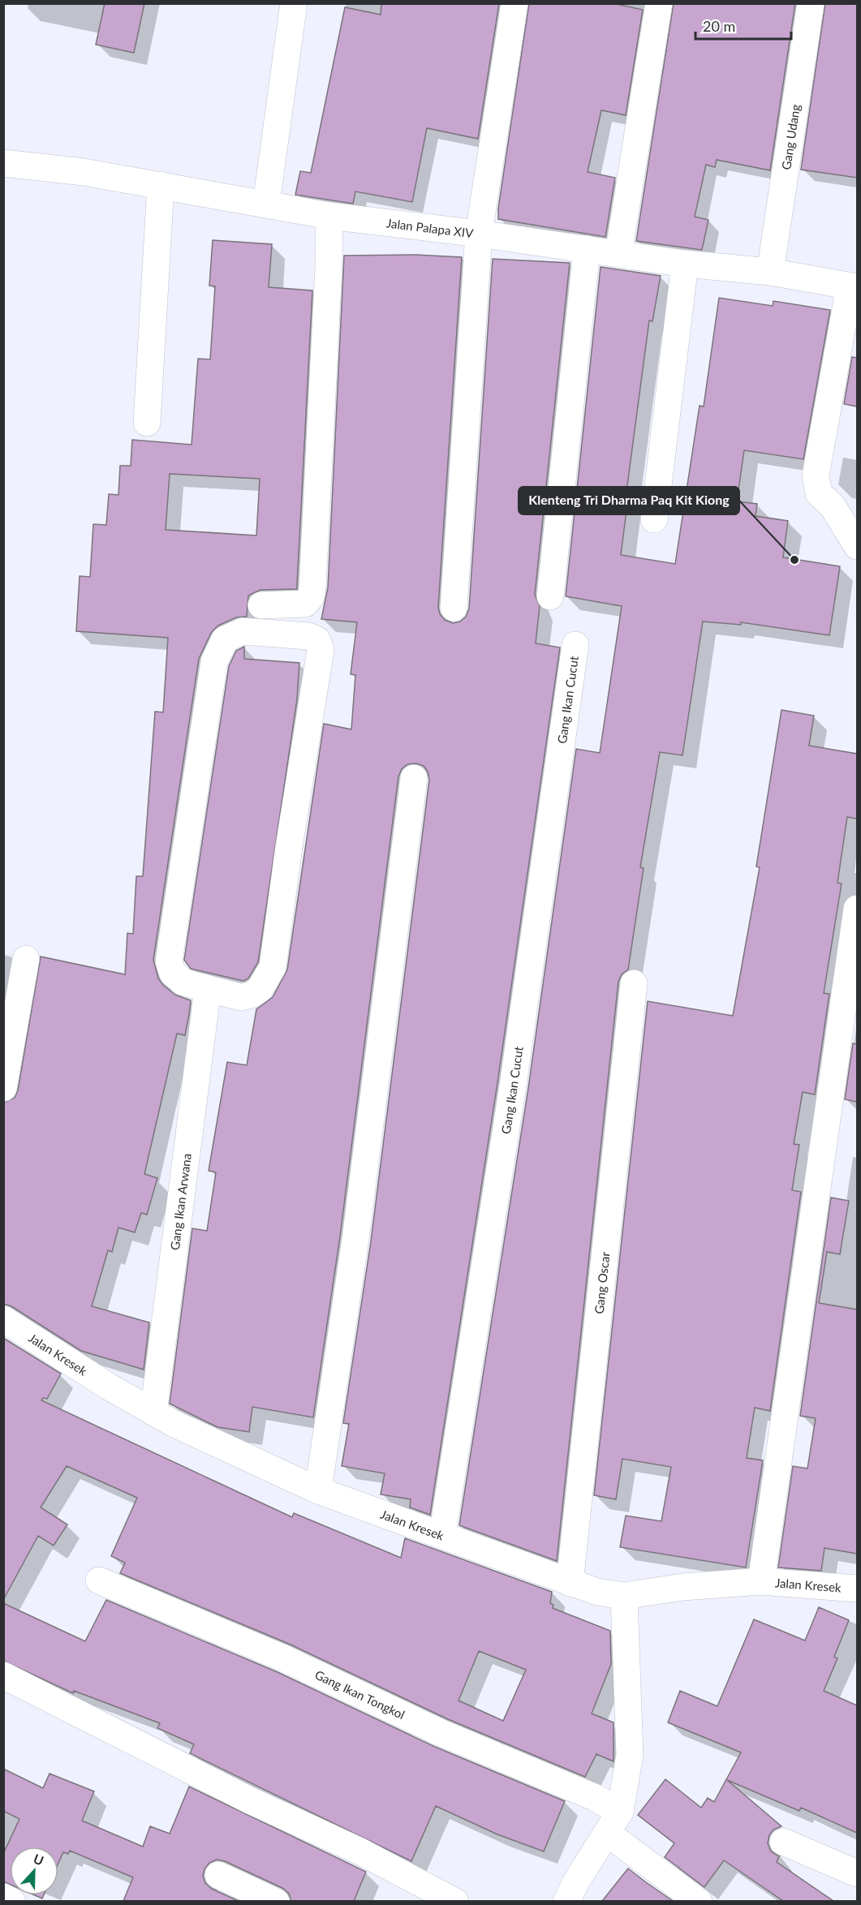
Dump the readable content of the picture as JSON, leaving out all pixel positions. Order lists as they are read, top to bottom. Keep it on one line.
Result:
{"streets":{"street":["Gang Udang","Jalan Palapa XIV","Gang Ikan Cucut","Gang Ikan Arwana","Gang Oscar","Jalan Kresek","Gang Ikan Tongkol"]},"crossings":[["Gang Udang","Jalan Palapa XIV"],["Gang Ikan Cucut","Jalan Kresek"],["Gang Ikan Arwana","Jalan Kresek"],["Gang Oscar","Jalan Kresek"]],"places":["Klenteng Tri Dharma Paq Kit Kiong"],"scale_bar":"20 m","north":"top"}
